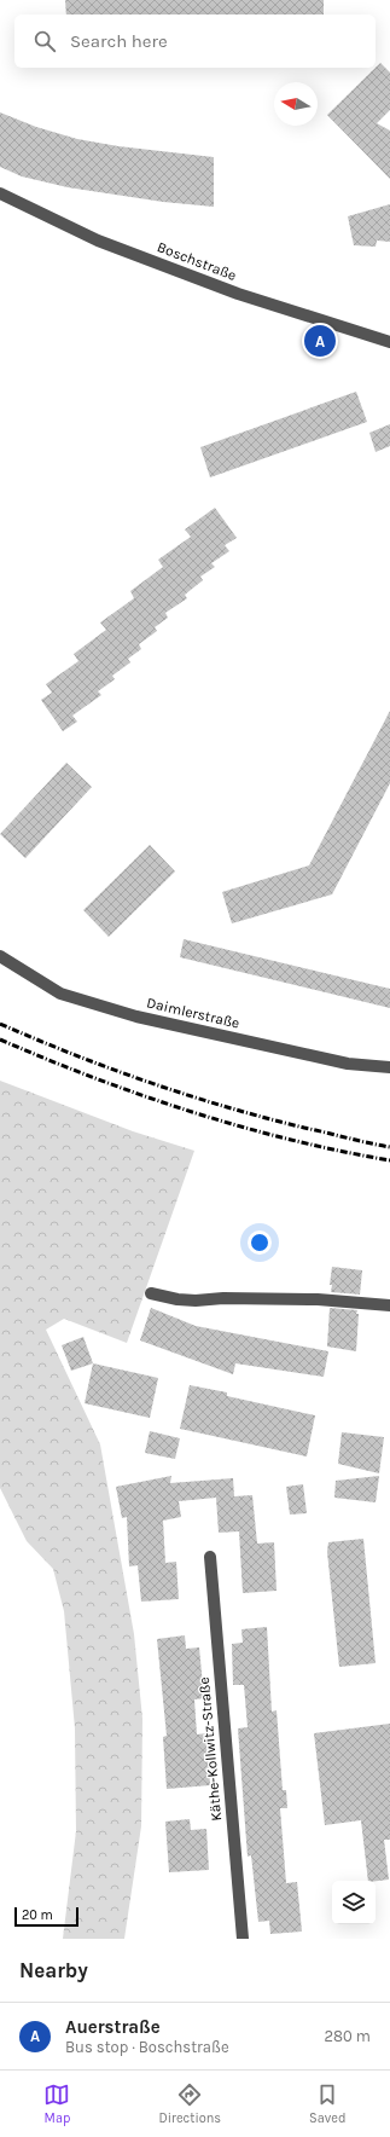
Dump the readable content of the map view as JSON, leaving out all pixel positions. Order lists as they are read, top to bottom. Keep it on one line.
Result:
{"streets":{"street":["Boschstraße","Daimlerstraße","Käthe-Kollwitz-Straße"]},"scale_bar":"20 m","north":"left","page":{"search":"Search here","pins":"A","scale":"20 m","heading":"Nearby","list":[{"mark":"A","name":"Auerstraße","note":"Bus stop · Boschstraße","value":"280 m"}],"nav":["Map","Directions","Saved"]}}
